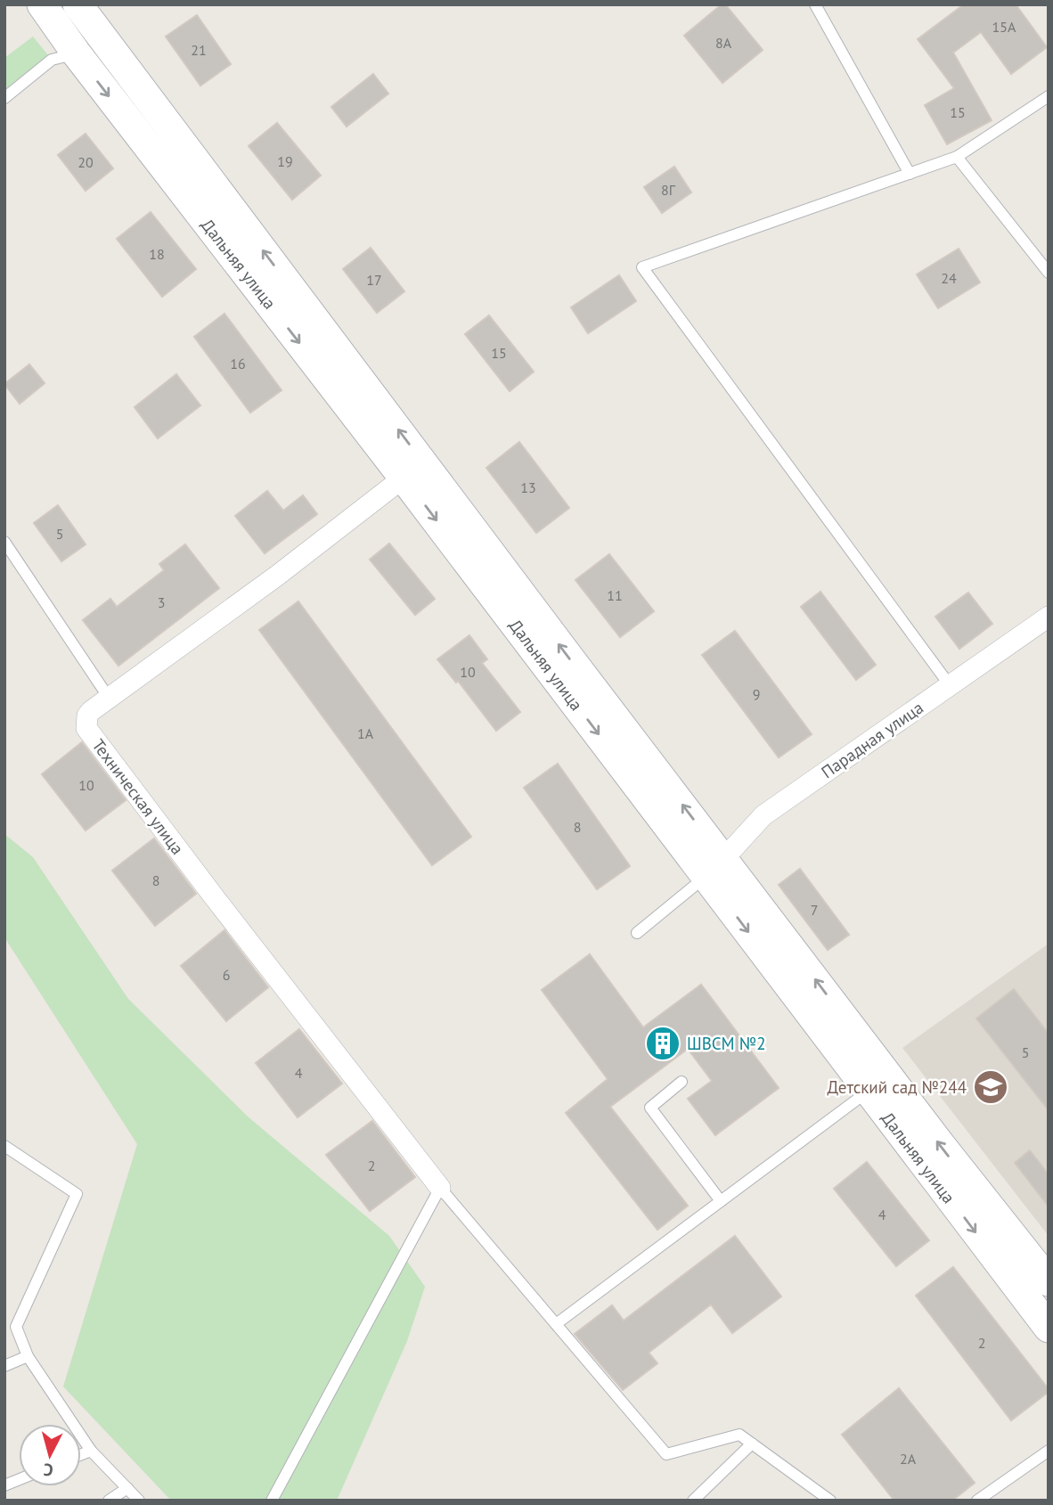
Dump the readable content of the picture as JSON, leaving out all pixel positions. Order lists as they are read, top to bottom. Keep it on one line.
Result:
{"streets":{"main road":["Дальняя улица"],"street":["Парадная улица","Техническая улица"]},"crossings":[["Дальняя улица","Парадная улица"],["Дальняя улица","Техническая улица"]],"places":{"building":["ШВСМ №2"],"school or university":["Детский сад №244"]},"house_numbers":["15А","8А","21","15","19","20","8Г","18","24","17","15","16","13","5","11","3","10","9","1А","10","8","8","7","6","5","4","2","4","2","2А"],"north":"bottom"}
